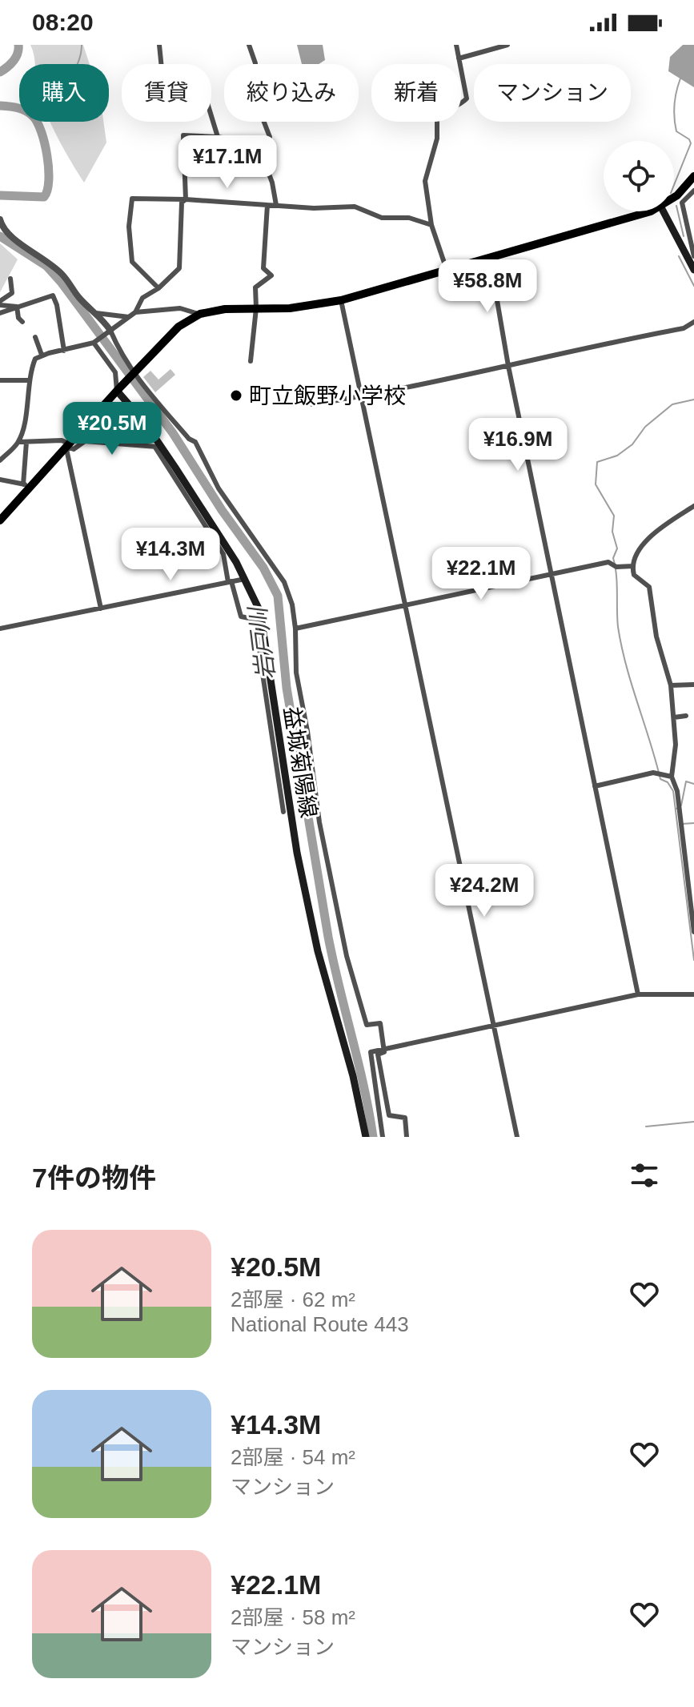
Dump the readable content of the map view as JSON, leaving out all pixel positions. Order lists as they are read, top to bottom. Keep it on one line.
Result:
{"streets":{"main road":["益城菊陽線"]},"water":["岩戸川"],"places":["町立飯野小学校"],"page":{"status":"08:20","chip":["購入","賃貸","絞り込み","新着","マンション"],"price":["¥17.1M","¥58.8M","¥20.5M","¥16.9M","¥14.3M","¥22.1M","¥24.2M"],"heading":"7件の物件","list":[{"name":"¥20.5M","note":"2部屋 · 62 m² · National Route 443"},{"name":"¥14.3M","note":"2部屋 · 54 m² · マンション"},{"name":"¥22.1M","note":"2部屋 · 58 m² · マンション"}]}}
